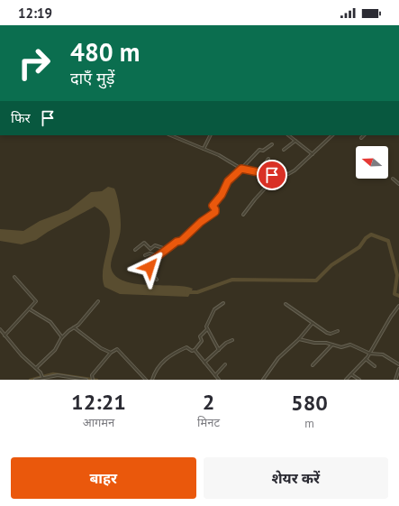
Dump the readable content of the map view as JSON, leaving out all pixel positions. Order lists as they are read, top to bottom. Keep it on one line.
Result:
{"north":"left","page":{"status":"12:19","turn":["480 m","दाएँ मुड़ें"],"then":"फिर","eta":["12:21","आगमन","2","मिनट","580","m"],"buttons":["बाहर","शेयर करें"]}}
